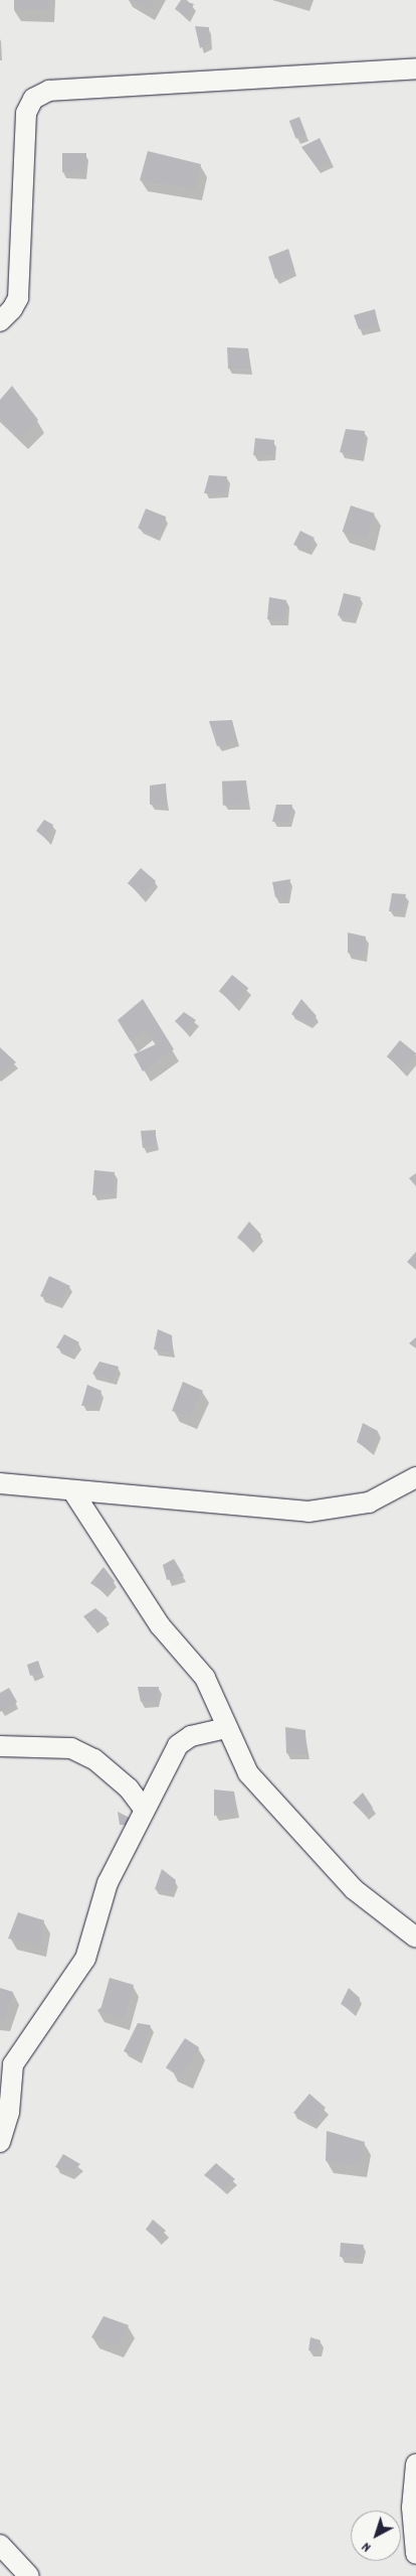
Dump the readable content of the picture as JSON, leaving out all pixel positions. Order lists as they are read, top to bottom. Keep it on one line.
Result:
{"north":"bottom left"}
